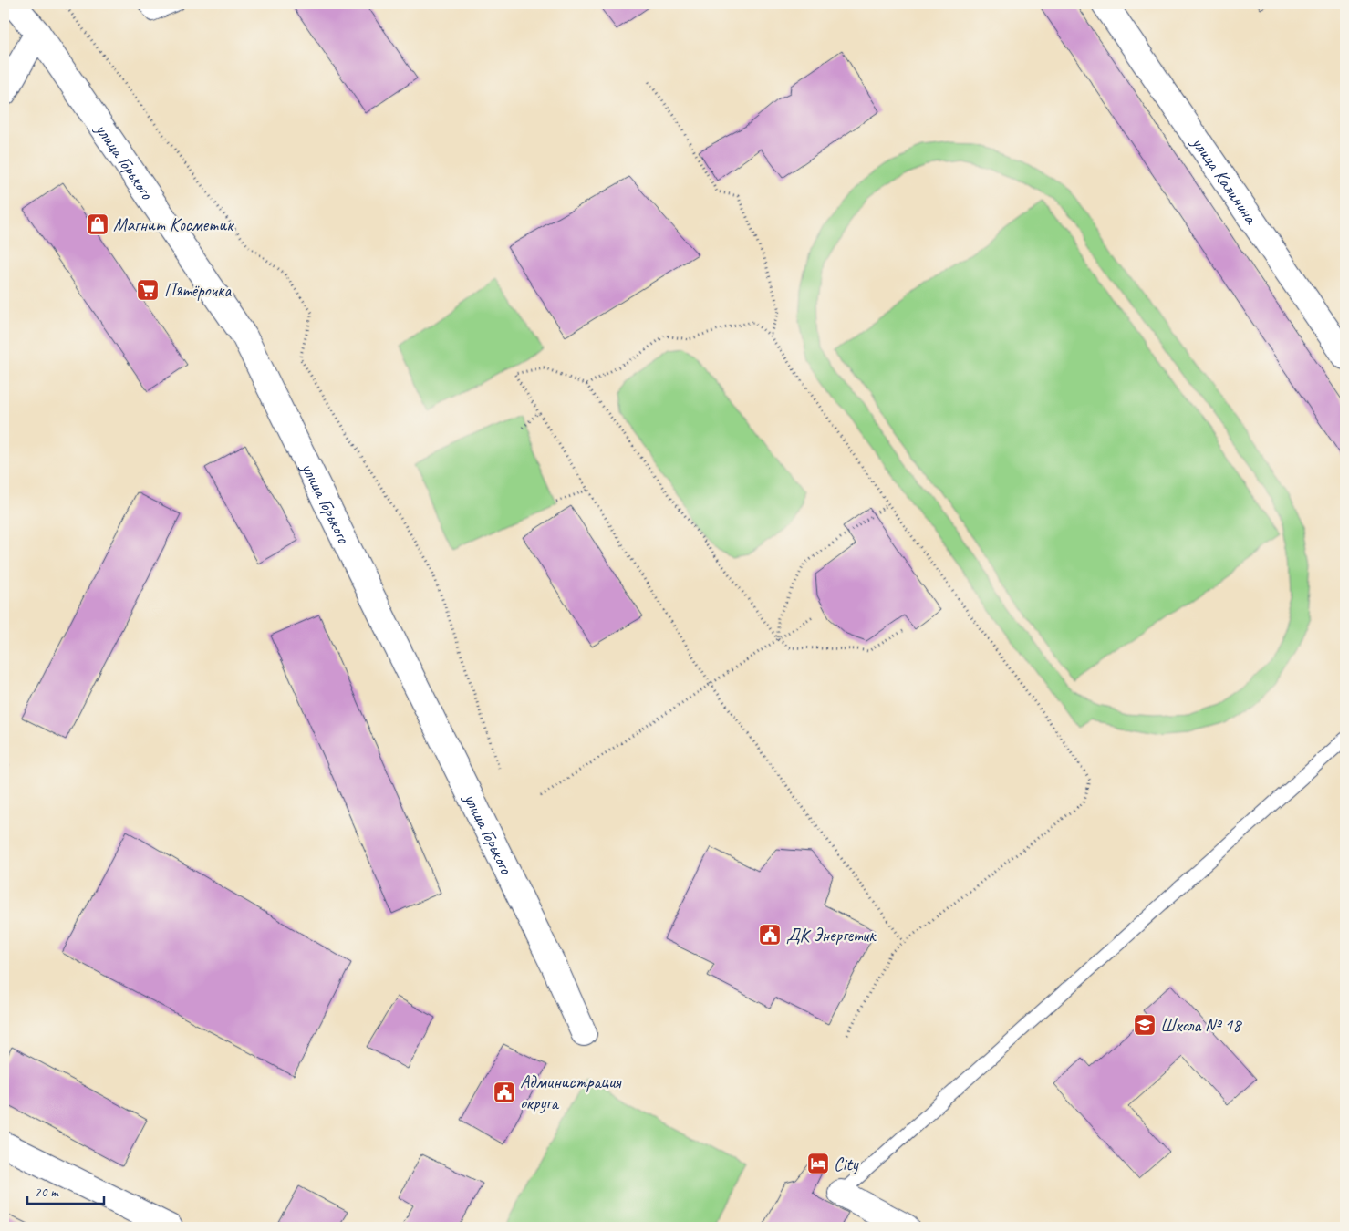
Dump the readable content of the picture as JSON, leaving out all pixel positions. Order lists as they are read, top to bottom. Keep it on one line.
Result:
{"streets":{"street":["улица Горького","улица Калинина"]},"places":{"shop":["Магнит Косметик"],"supermarket":["Пятёрочка"],"public building":["ДК Энергетик","Администрация округа"],"school or university":["Школа № 18"],"hotel":["City"]},"scale_bar":"20 m"}
